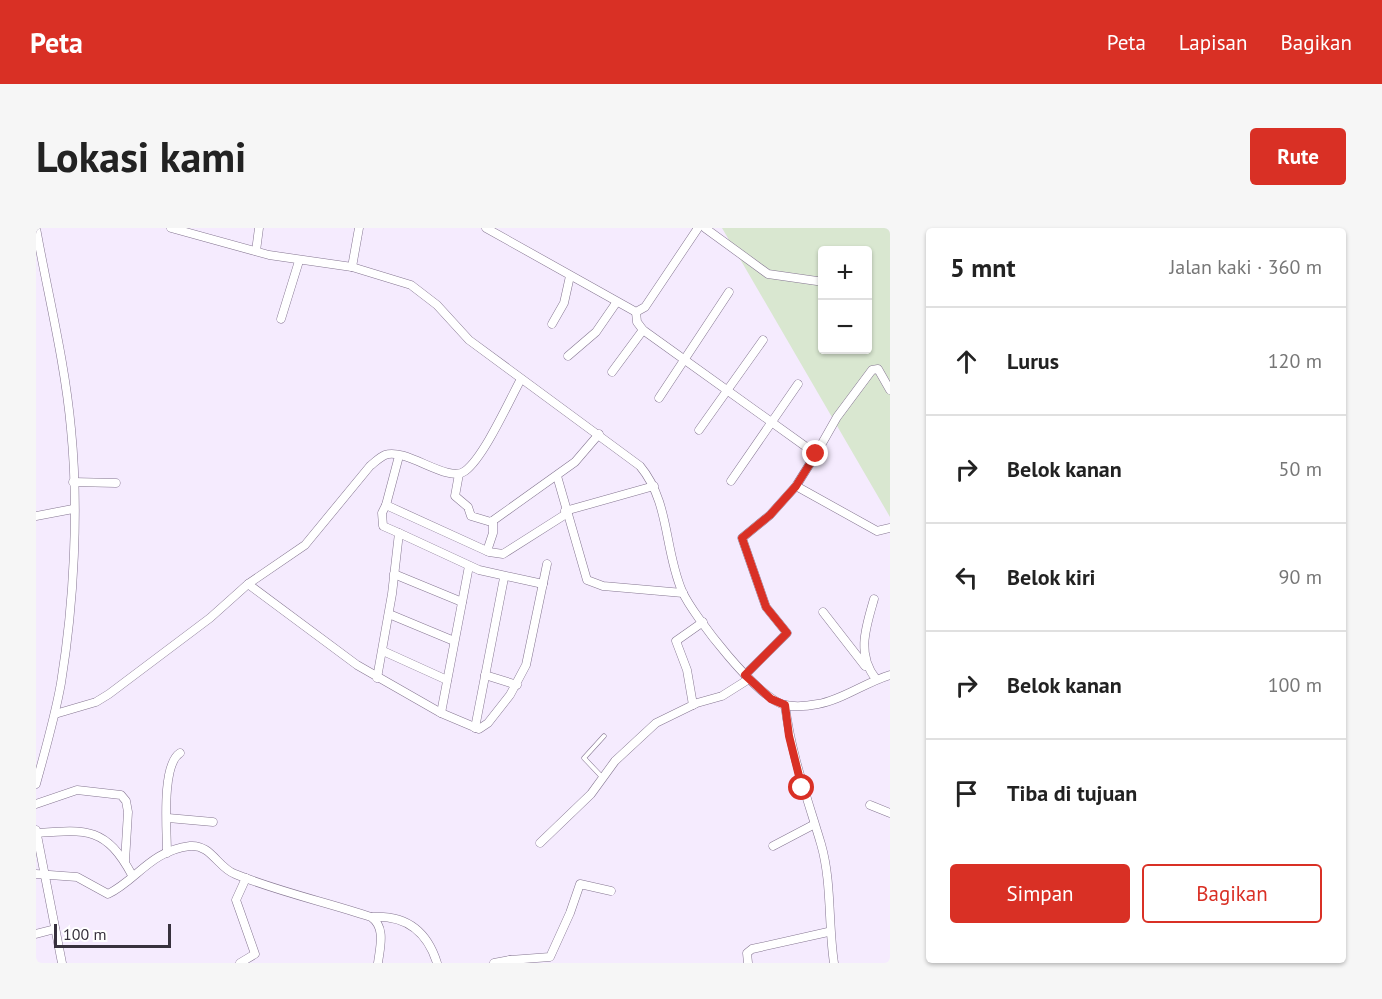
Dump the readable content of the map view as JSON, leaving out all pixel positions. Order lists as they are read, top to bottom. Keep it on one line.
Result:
{"scale_bar":"100 m","page":{"header":"Peta","nav":["Peta","Lapisan","Bagikan"],"buttons":["Rute",["Simpan","Bagikan"]],"title":"Lokasi kami","heading":["5 mnt","Jalan kaki · 360 m"],"map_buttons":["+","−"],"list":[["Lurus","120 m"],["Belok kanan","50 m"],["Belok kiri","90 m"],["Belok kanan","100 m"],"Tiba di tujuan"],"scale":"100 m"}}
